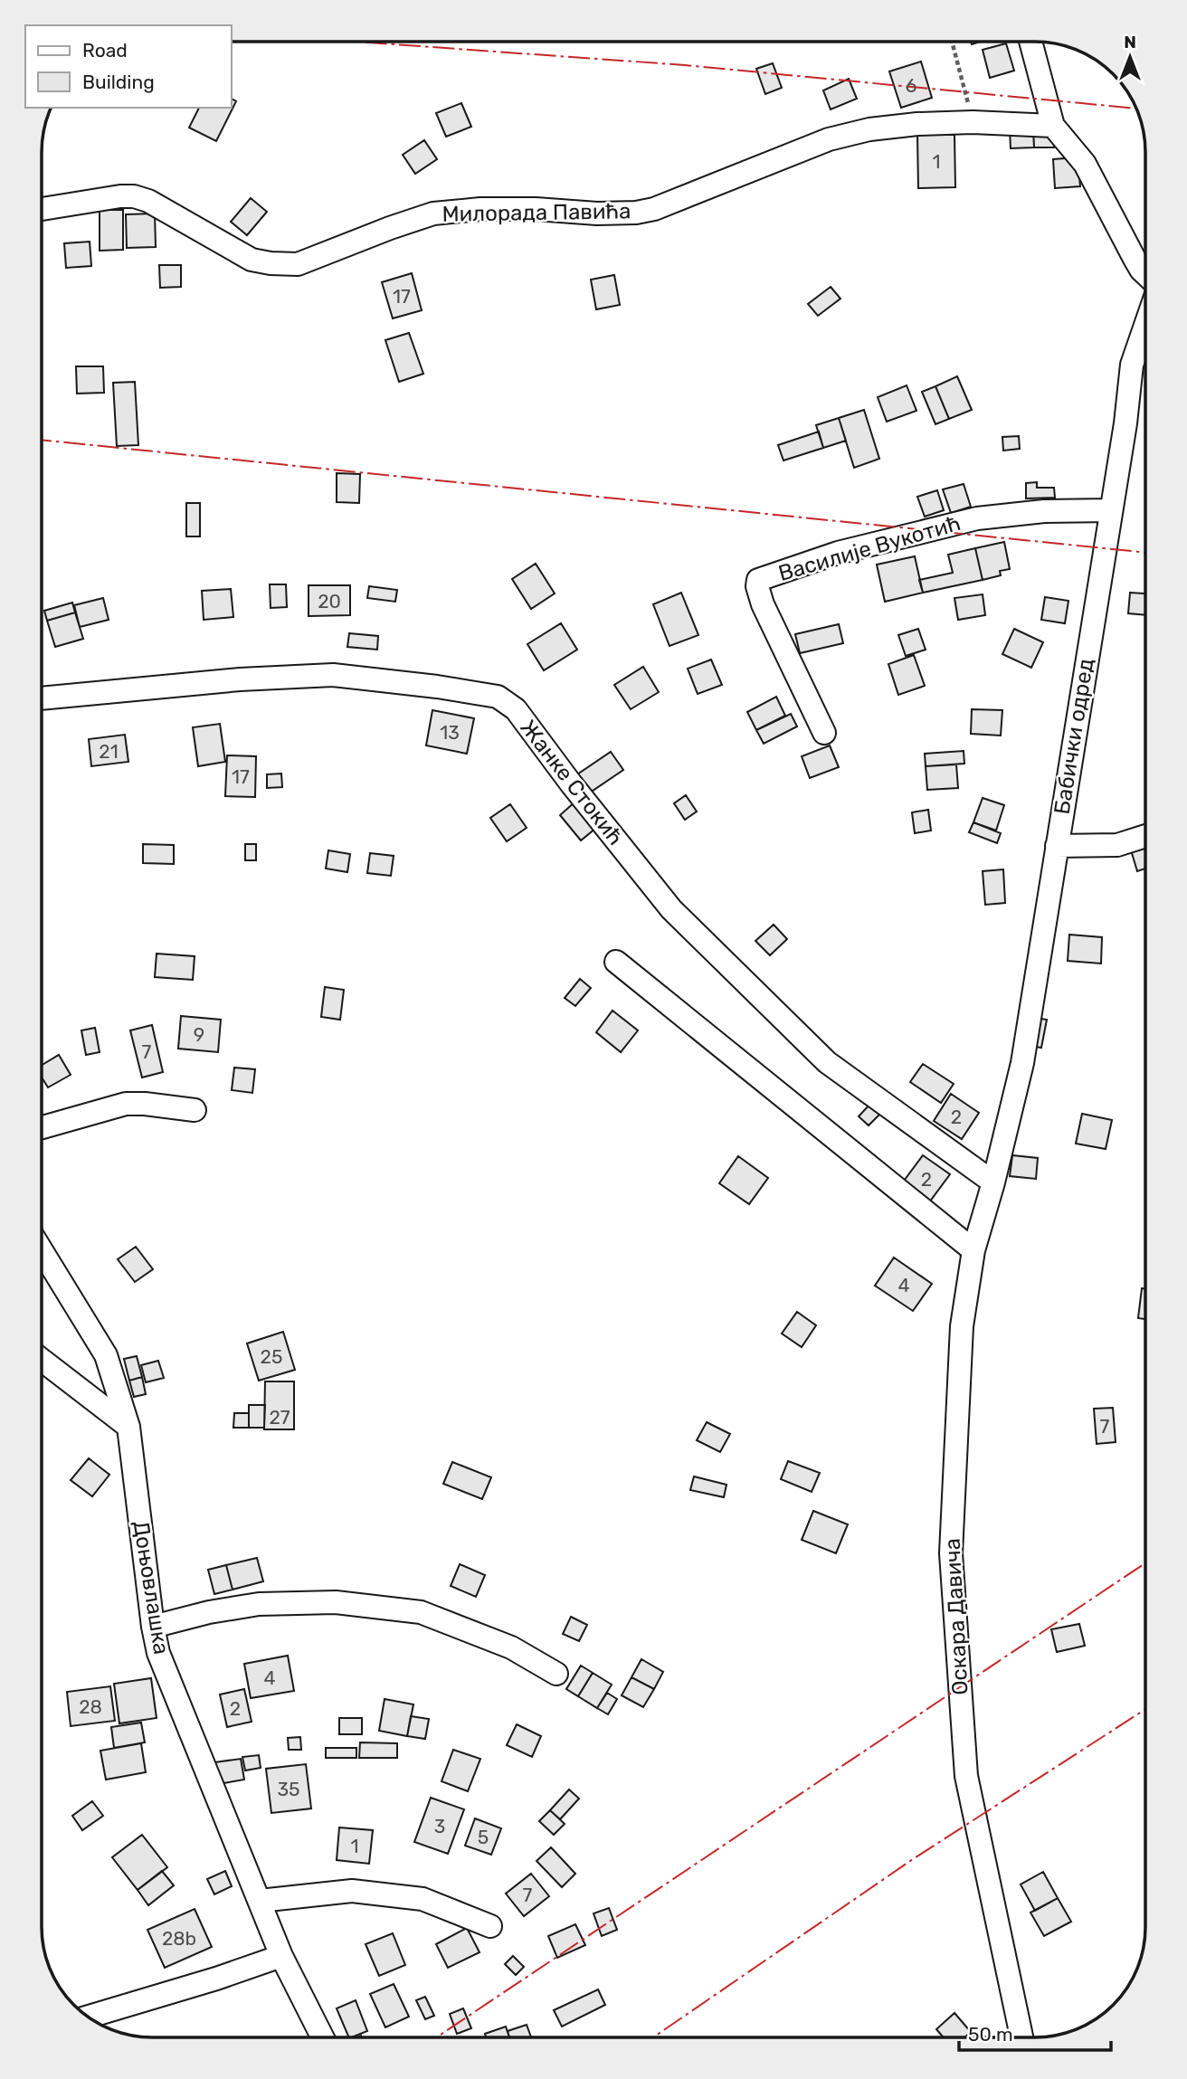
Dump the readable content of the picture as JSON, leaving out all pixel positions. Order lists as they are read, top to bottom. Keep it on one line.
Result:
{"streets":{"street":["Милорада Павића","Василије Вукотић","Бабички одред","Жанке Стокић","Доњовлашка","Оскара Давича"]},"crossings":[["Василије Вукотић","Бабички одред"],["Бабички одред","Жанке Стокић"],["Бабички одред","Оскара Давича"],["Жанке Стокић","Оскара Давича"]],"house_numbers":["6","1","17","20","13","21","17","9","7","2","2","4","25","27","7","4","28","2","35","3","5","1","7","28b"],"legend":["Road","Building"],"scale_bar":"50 m","north":"top"}
